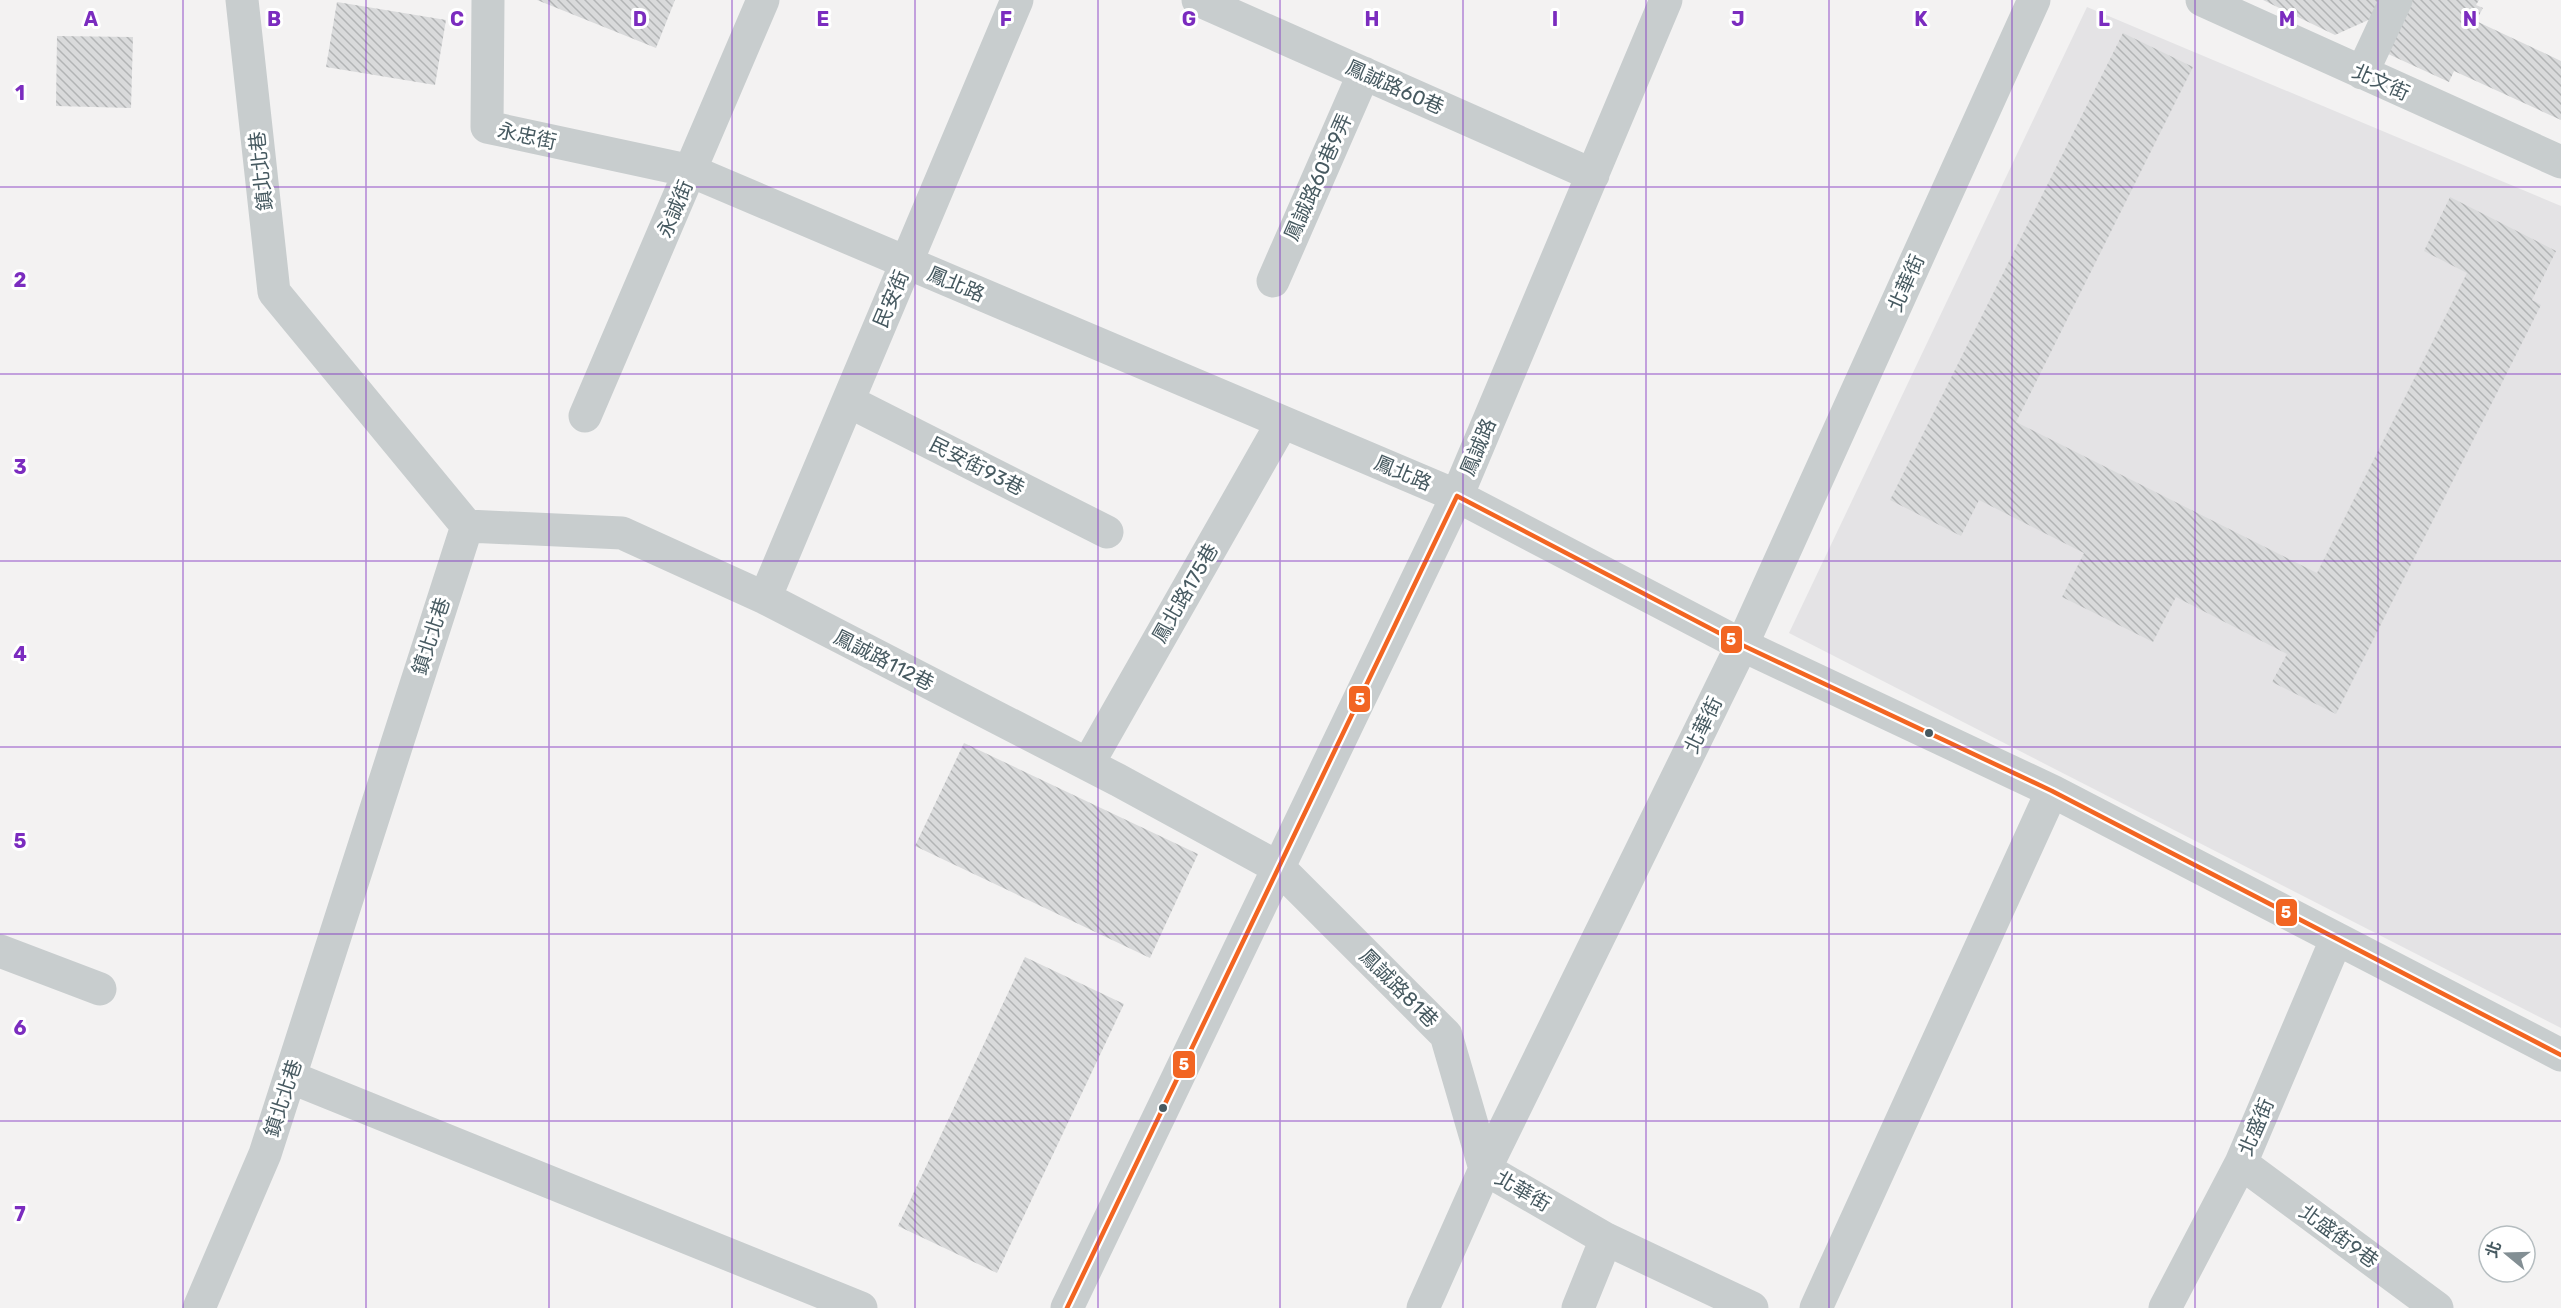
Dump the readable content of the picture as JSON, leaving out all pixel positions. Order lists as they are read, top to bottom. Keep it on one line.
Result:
{"streets":{"street":["北文街","鳳誠路60巷","永忠街","鎮北北巷","鳳誠路60巷9弄","永誠街","北華街","鳳北路","民安街","鳳誠路","民安街93巷","鳳北路175巷","鳳誠路112巷","鳳誠路81巷","北盛街","北盛街9巷"]},"crossings":[["鳳誠路60巷","鳳誠路60巷9弄"],["鳳誠路60巷","鳳誠路"],["永忠街","永誠街"],["永忠街","鳳北路"],["鎮北北巷","鳳誠路112巷"],["永誠街","鳳北路"],["北華街","鳳北路"],["北華街","鳳誠路81巷"],["鳳北路","民安街"],["鳳北路","鳳誠路"],["鳳北路","鳳北路175巷"],["鳳北路","北盛街"],["民安街","民安街93巷"],["民安街","鳳誠路112巷"],["鳳誠路","鳳誠路112巷"],["鳳誠路","鳳誠路81巷"],["鳳北路175巷","鳳誠路112巷"],["鳳誠路112巷","鳳誠路81巷"],["北盛街","北盛街9巷"]],"lines":["transit line 5"],"north":"left","grid":{"columns":["A","B","C","D","E","F","G","H","I","J","K","L","M","N"],"rows":["1","2","3","4","5","6","7"]}}
